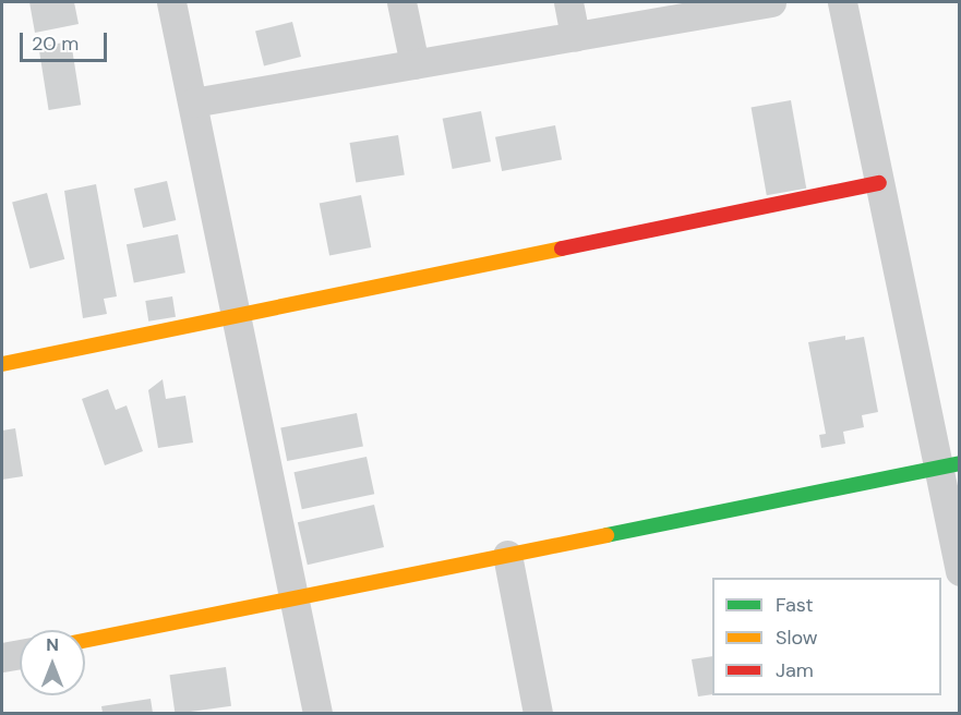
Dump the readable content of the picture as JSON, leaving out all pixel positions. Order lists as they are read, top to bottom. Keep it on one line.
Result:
{"legend":["Fast","Slow","Jam"],"scale_bar":"20 m","north":"top"}
